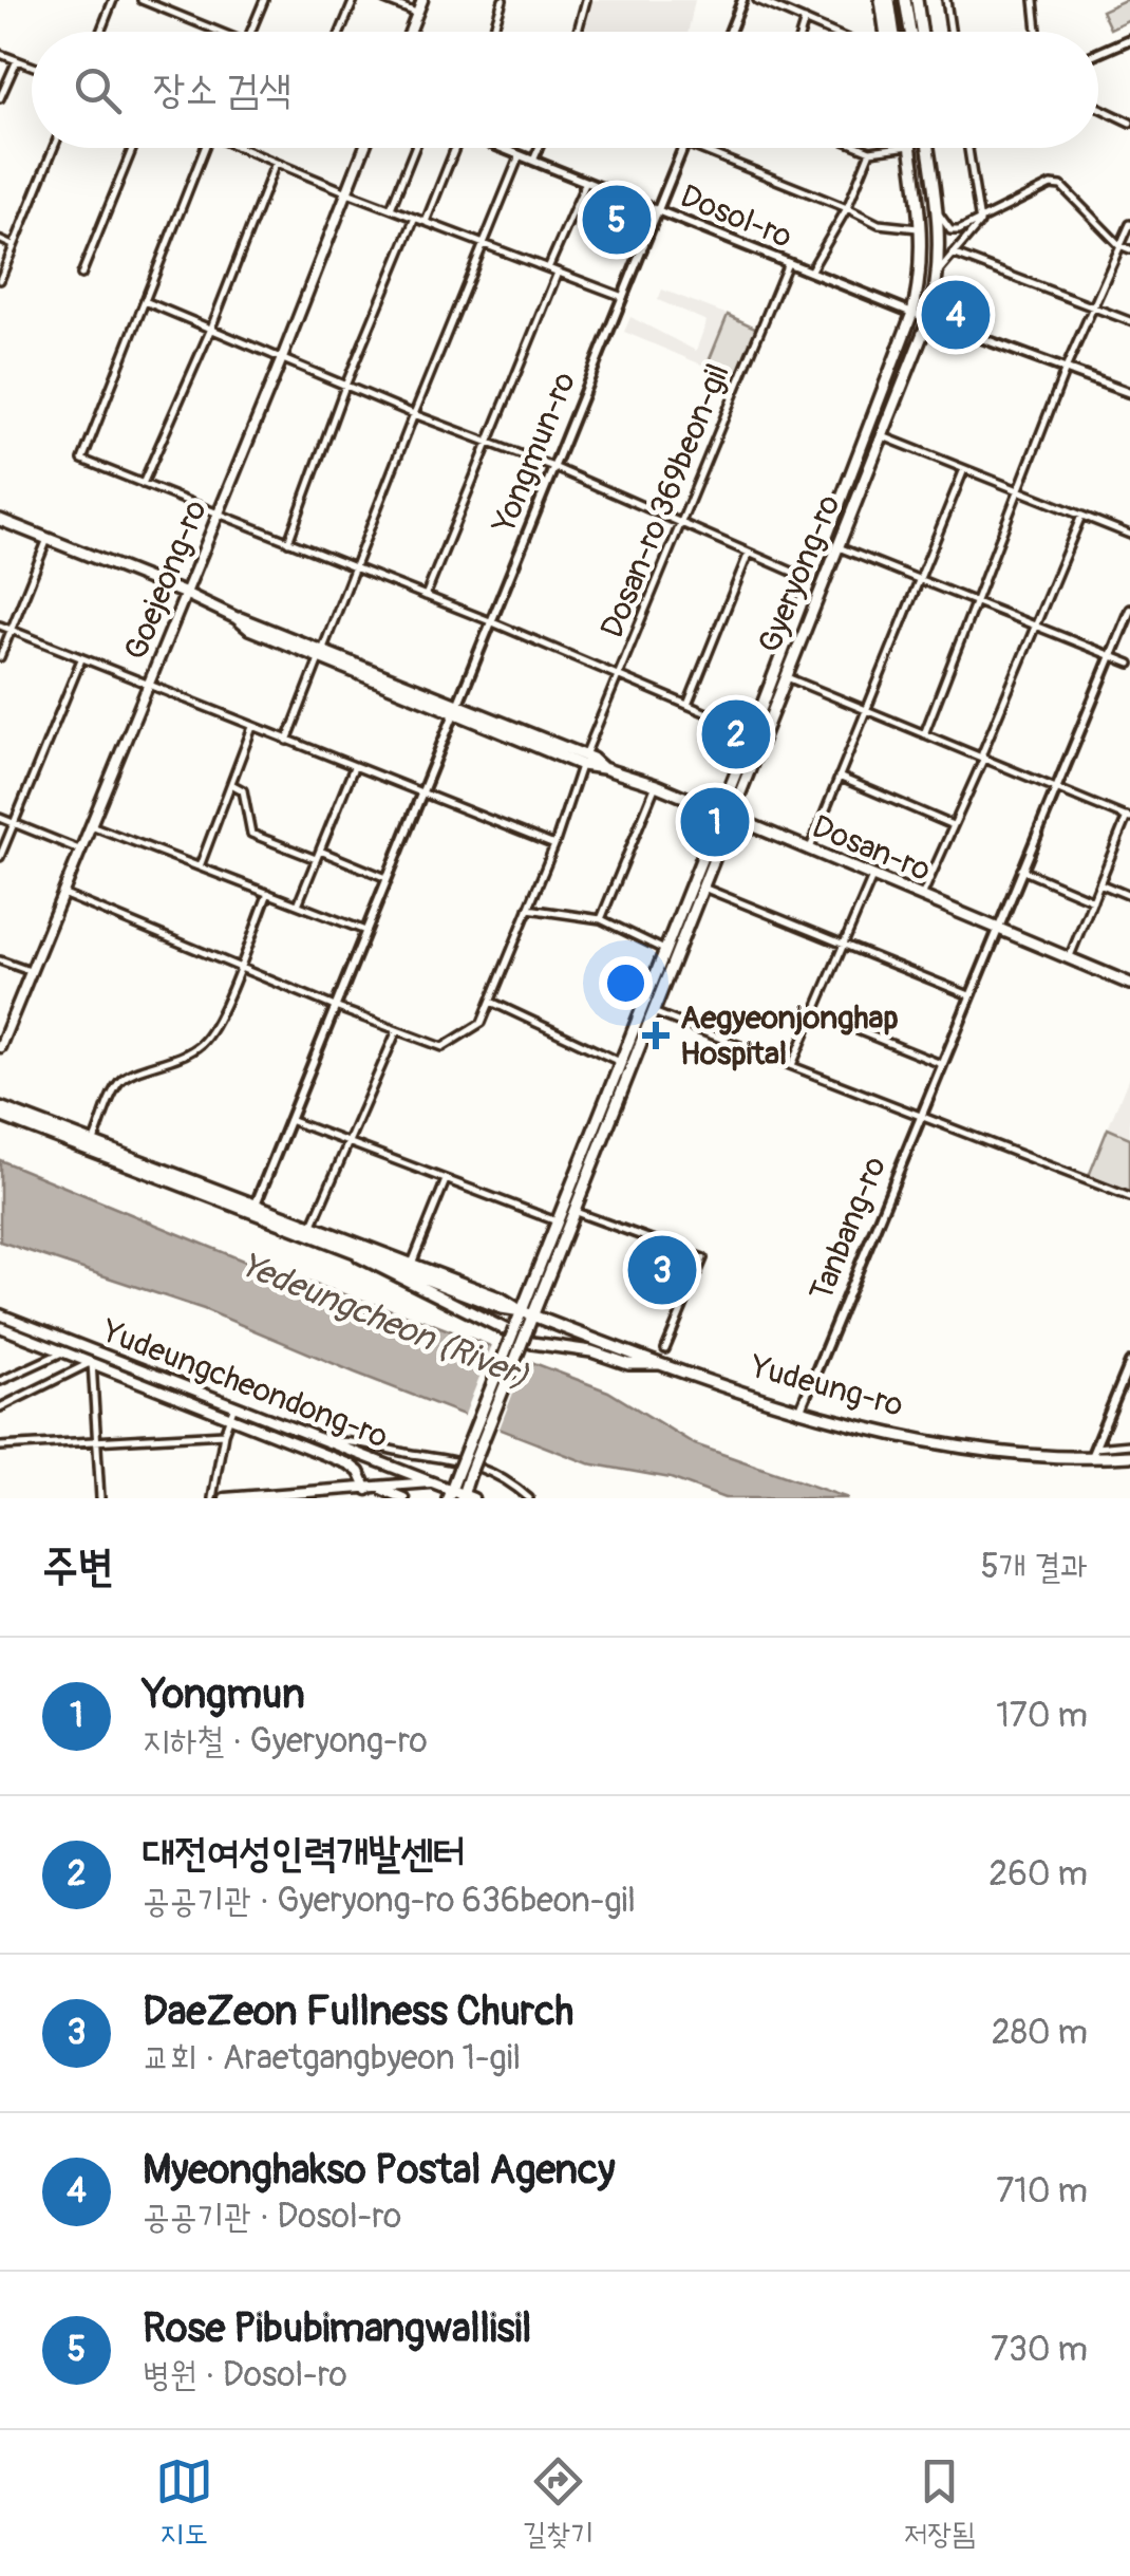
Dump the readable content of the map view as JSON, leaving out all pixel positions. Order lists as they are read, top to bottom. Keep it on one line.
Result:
{"streets":{"main road":["Gyeryong-ro","Goejeong-ro","Dosan-ro","Yudeungcheondong-ro","Yudeung-ro"],"street":["Dosol-ro","Yongmun-ro","Dosan-ro 369beon-gil","Tanbang-ro"]},"crossings":[["Dosol-ro","Yongmun-ro"],["Dosol-ro","Dosan-ro 369beon-gil"],["Dosol-ro","Gyeryong-ro"],["Yongmun-ro","Dosan-ro"],["Yongmun-ro","Yudeung-ro"],["Dosan-ro 369beon-gil","Dosan-ro"],["Gyeryong-ro","Dosan-ro"],["Gyeryong-ro","Yudeungcheondong-ro"],["Gyeryong-ro","Yudeung-ro"],["Goejeong-ro","Dosan-ro"],["Dosan-ro","Tanbang-ro"],["Tanbang-ro","Yudeung-ro"]],"water":["Yedeungcheon (River)"],"places":{"health":["Aegyeonjonghap Hospital"]},"page":{"search":"장소 검색","pins":["5","4","2","1","3"],"heading":["주변","5개 결과"],"list":[{"mark":"1","name":"Yongmun","note":"지하철 · Gyeryong-ro","value":"170 m"},{"mark":"2","name":"대전여성인력개발센터","note":"공공기관 · Gyeryong-ro 636beon-gil","value":"260 m"},{"mark":"3","name":"DaeZeon Fullness Church","note":"교회 · Araetgangbyeon 1-gil","value":"280 m"},{"mark":"4","name":"Myeonghakso Postal Agency","note":"공공기관 · Dosol-ro","value":"710 m"},{"mark":"5","name":"Rose Pibubimangwallisil","note":"병원 · Dosol-ro","value":"730 m"}],"nav":["지도","길찾기","저장됨"]}}
